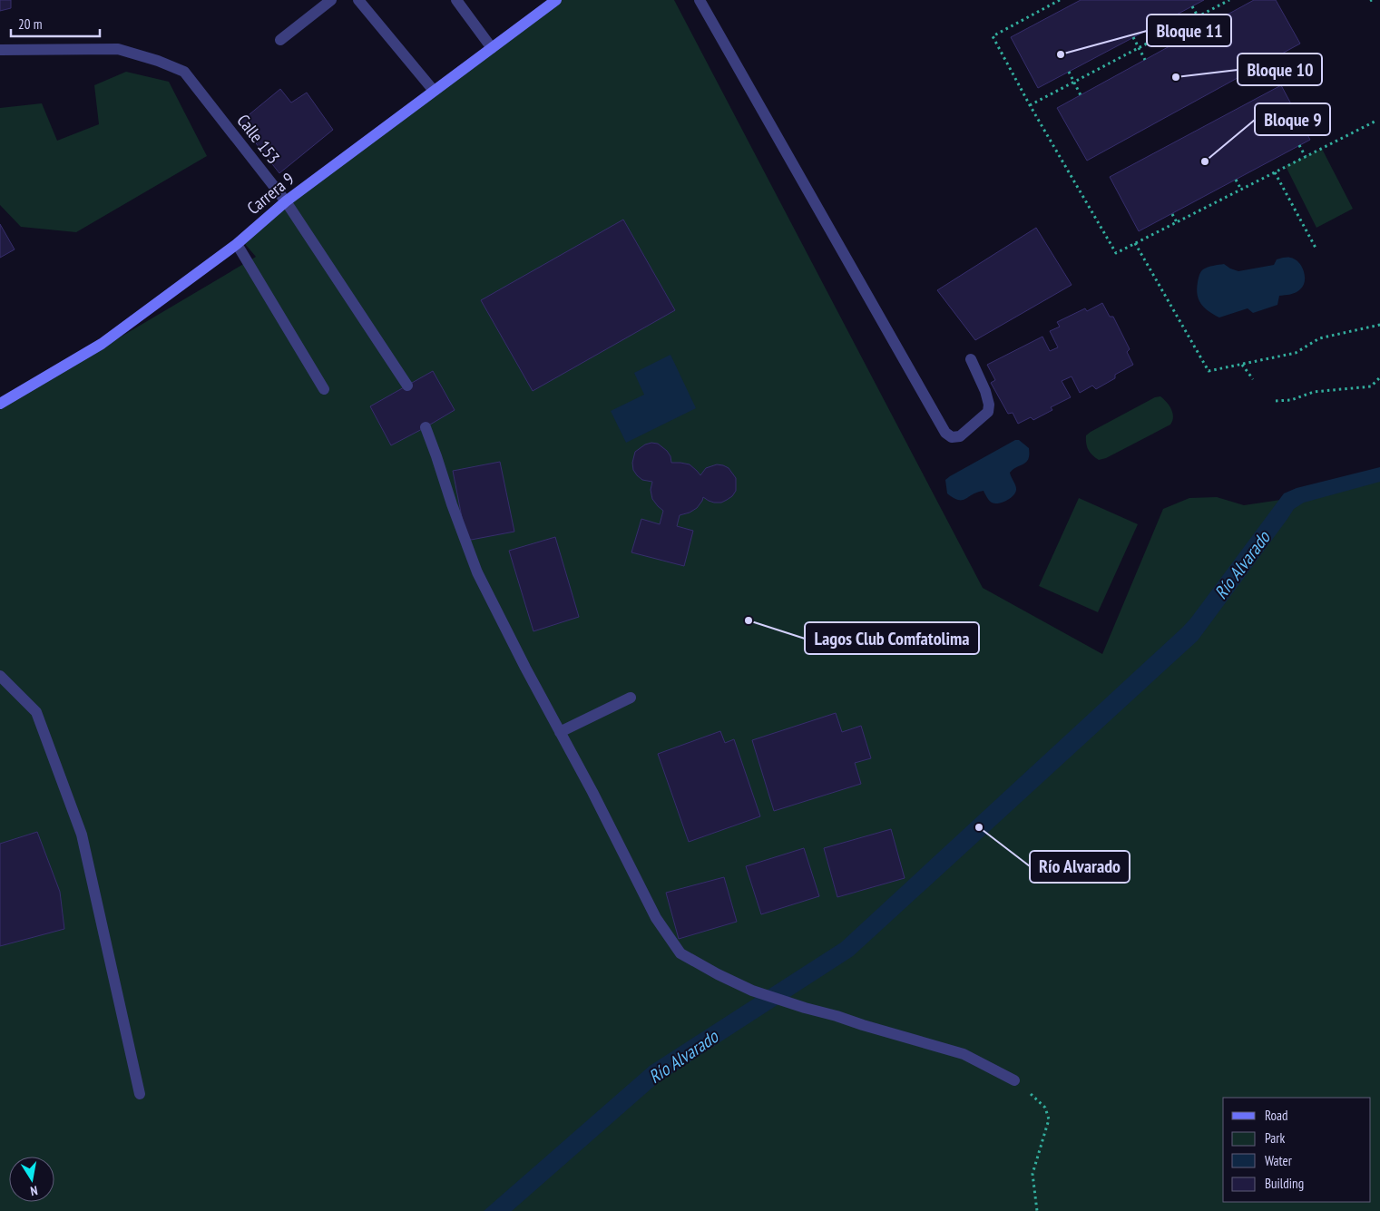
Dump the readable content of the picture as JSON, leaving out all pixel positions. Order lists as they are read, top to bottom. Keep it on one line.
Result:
{"streets":{"street":["Calle 153","Carrera 9"]},"crossings":[["Calle 153","Carrera 9"]],"water":["Río Alvarado"],"places":["Bloque 11","Bloque 10","Bloque 9","Lagos Club Comfatolima","Río Alvarado"],"legend":["Road","Park","Water","Building"],"scale_bar":"20 m","north":"bottom"}
